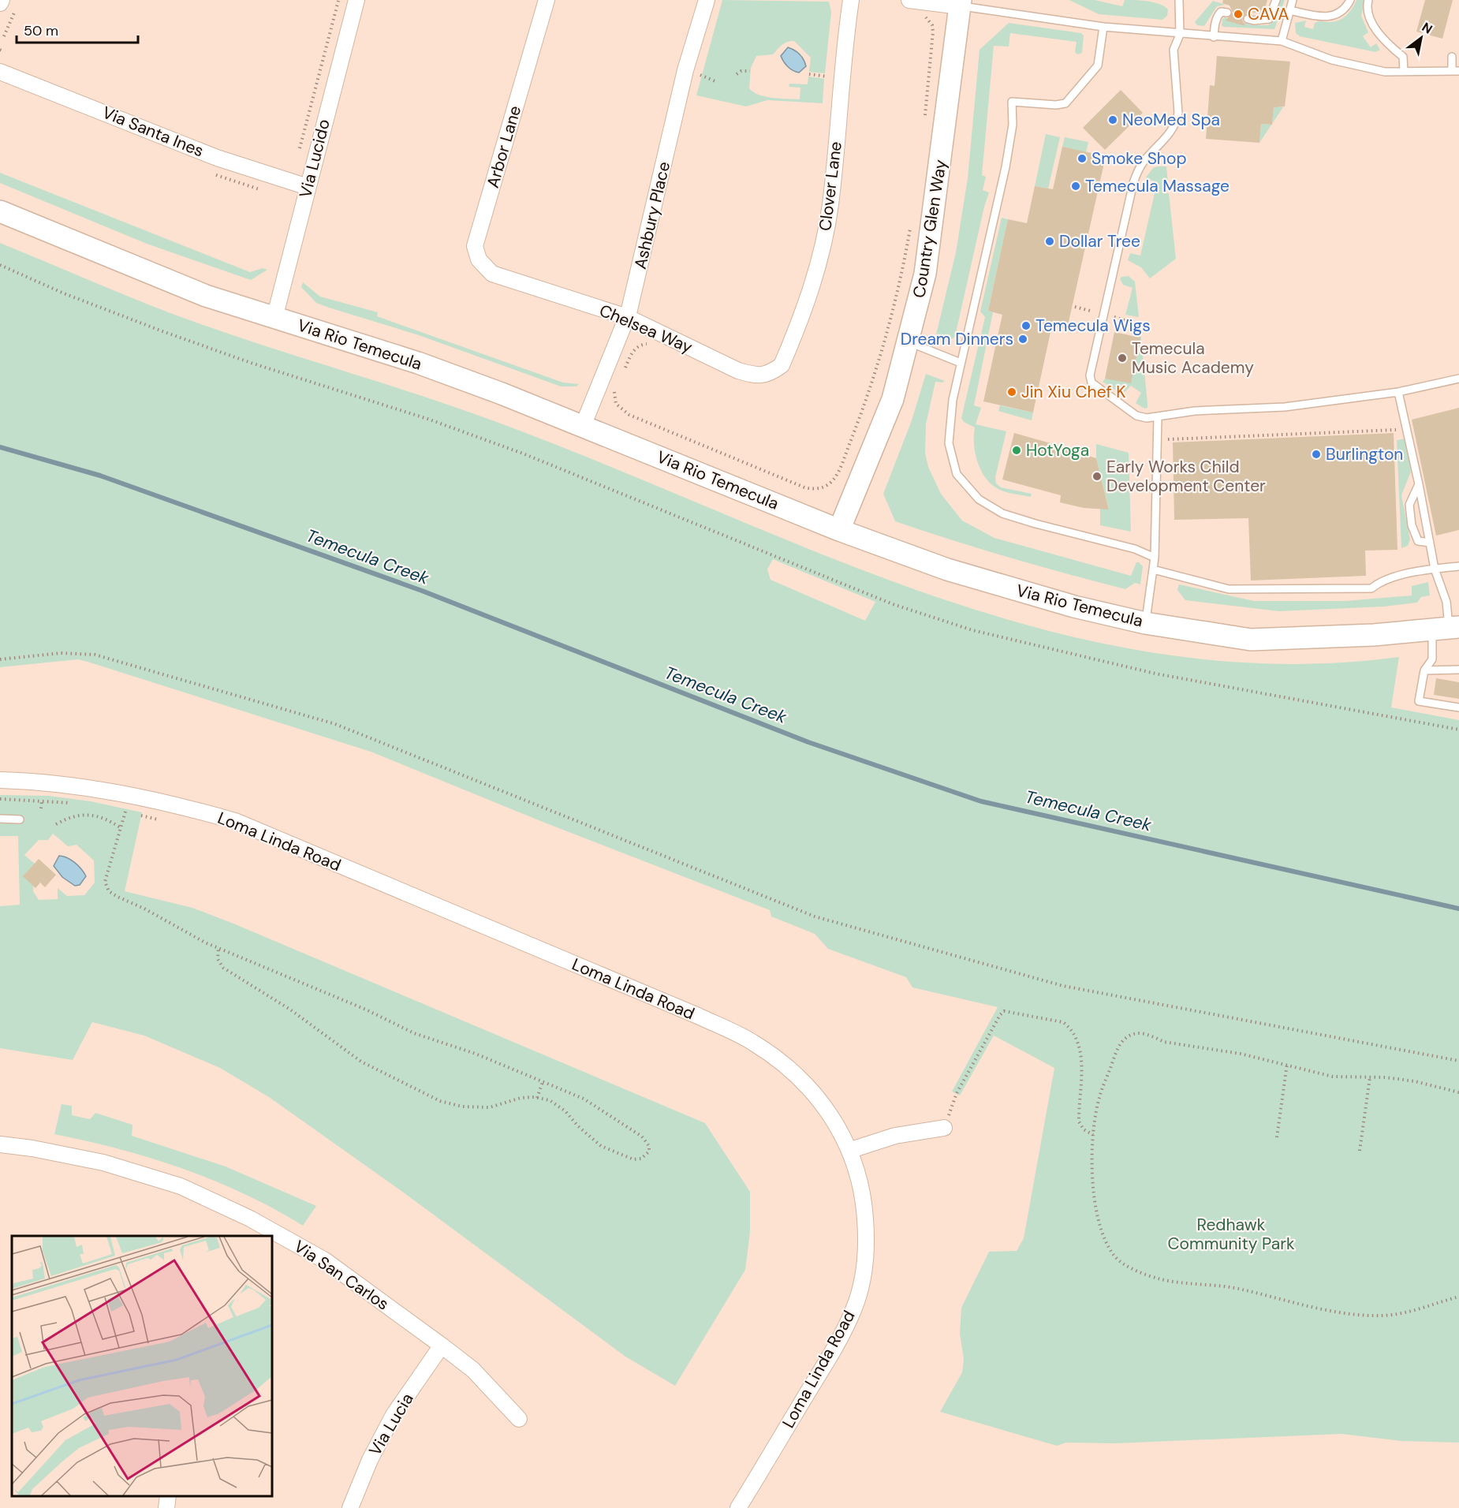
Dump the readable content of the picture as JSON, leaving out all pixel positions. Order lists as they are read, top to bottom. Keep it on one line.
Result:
{"streets":{"street":["Via Santa Ines","Arbor Lane","Via Lucido","Clover Lane","Ashbury Place","Country Glen Way","Chelsea Way","Via Rio Temecula","Loma Linda Road","Via San Carlos","Via Lucia"]},"crossings":[["Via Santa Ines","Via Lucido"],["Arbor Lane","Chelsea Way"],["Via Lucido","Via Rio Temecula"],["Clover Lane","Chelsea Way"],["Ashbury Place","Chelsea Way"],["Ashbury Place","Via Rio Temecula"],["Country Glen Way","Via Rio Temecula"],["Via San Carlos","Via Lucia"]],"water":["Temecula Creek"],"parks":["Redhawk Community Park"],"places":["CAVA","NeoMed Spa","Smoke Shop","Temecula Massage","Dollar Tree","Temecula Wigs","Dream Dinners","Temecula Music Academy","Jin Xiu Chef K","HotYoga","Burlington","Early Works Child Development Center"],"scale_bar":"50 m","north":"top right"}
